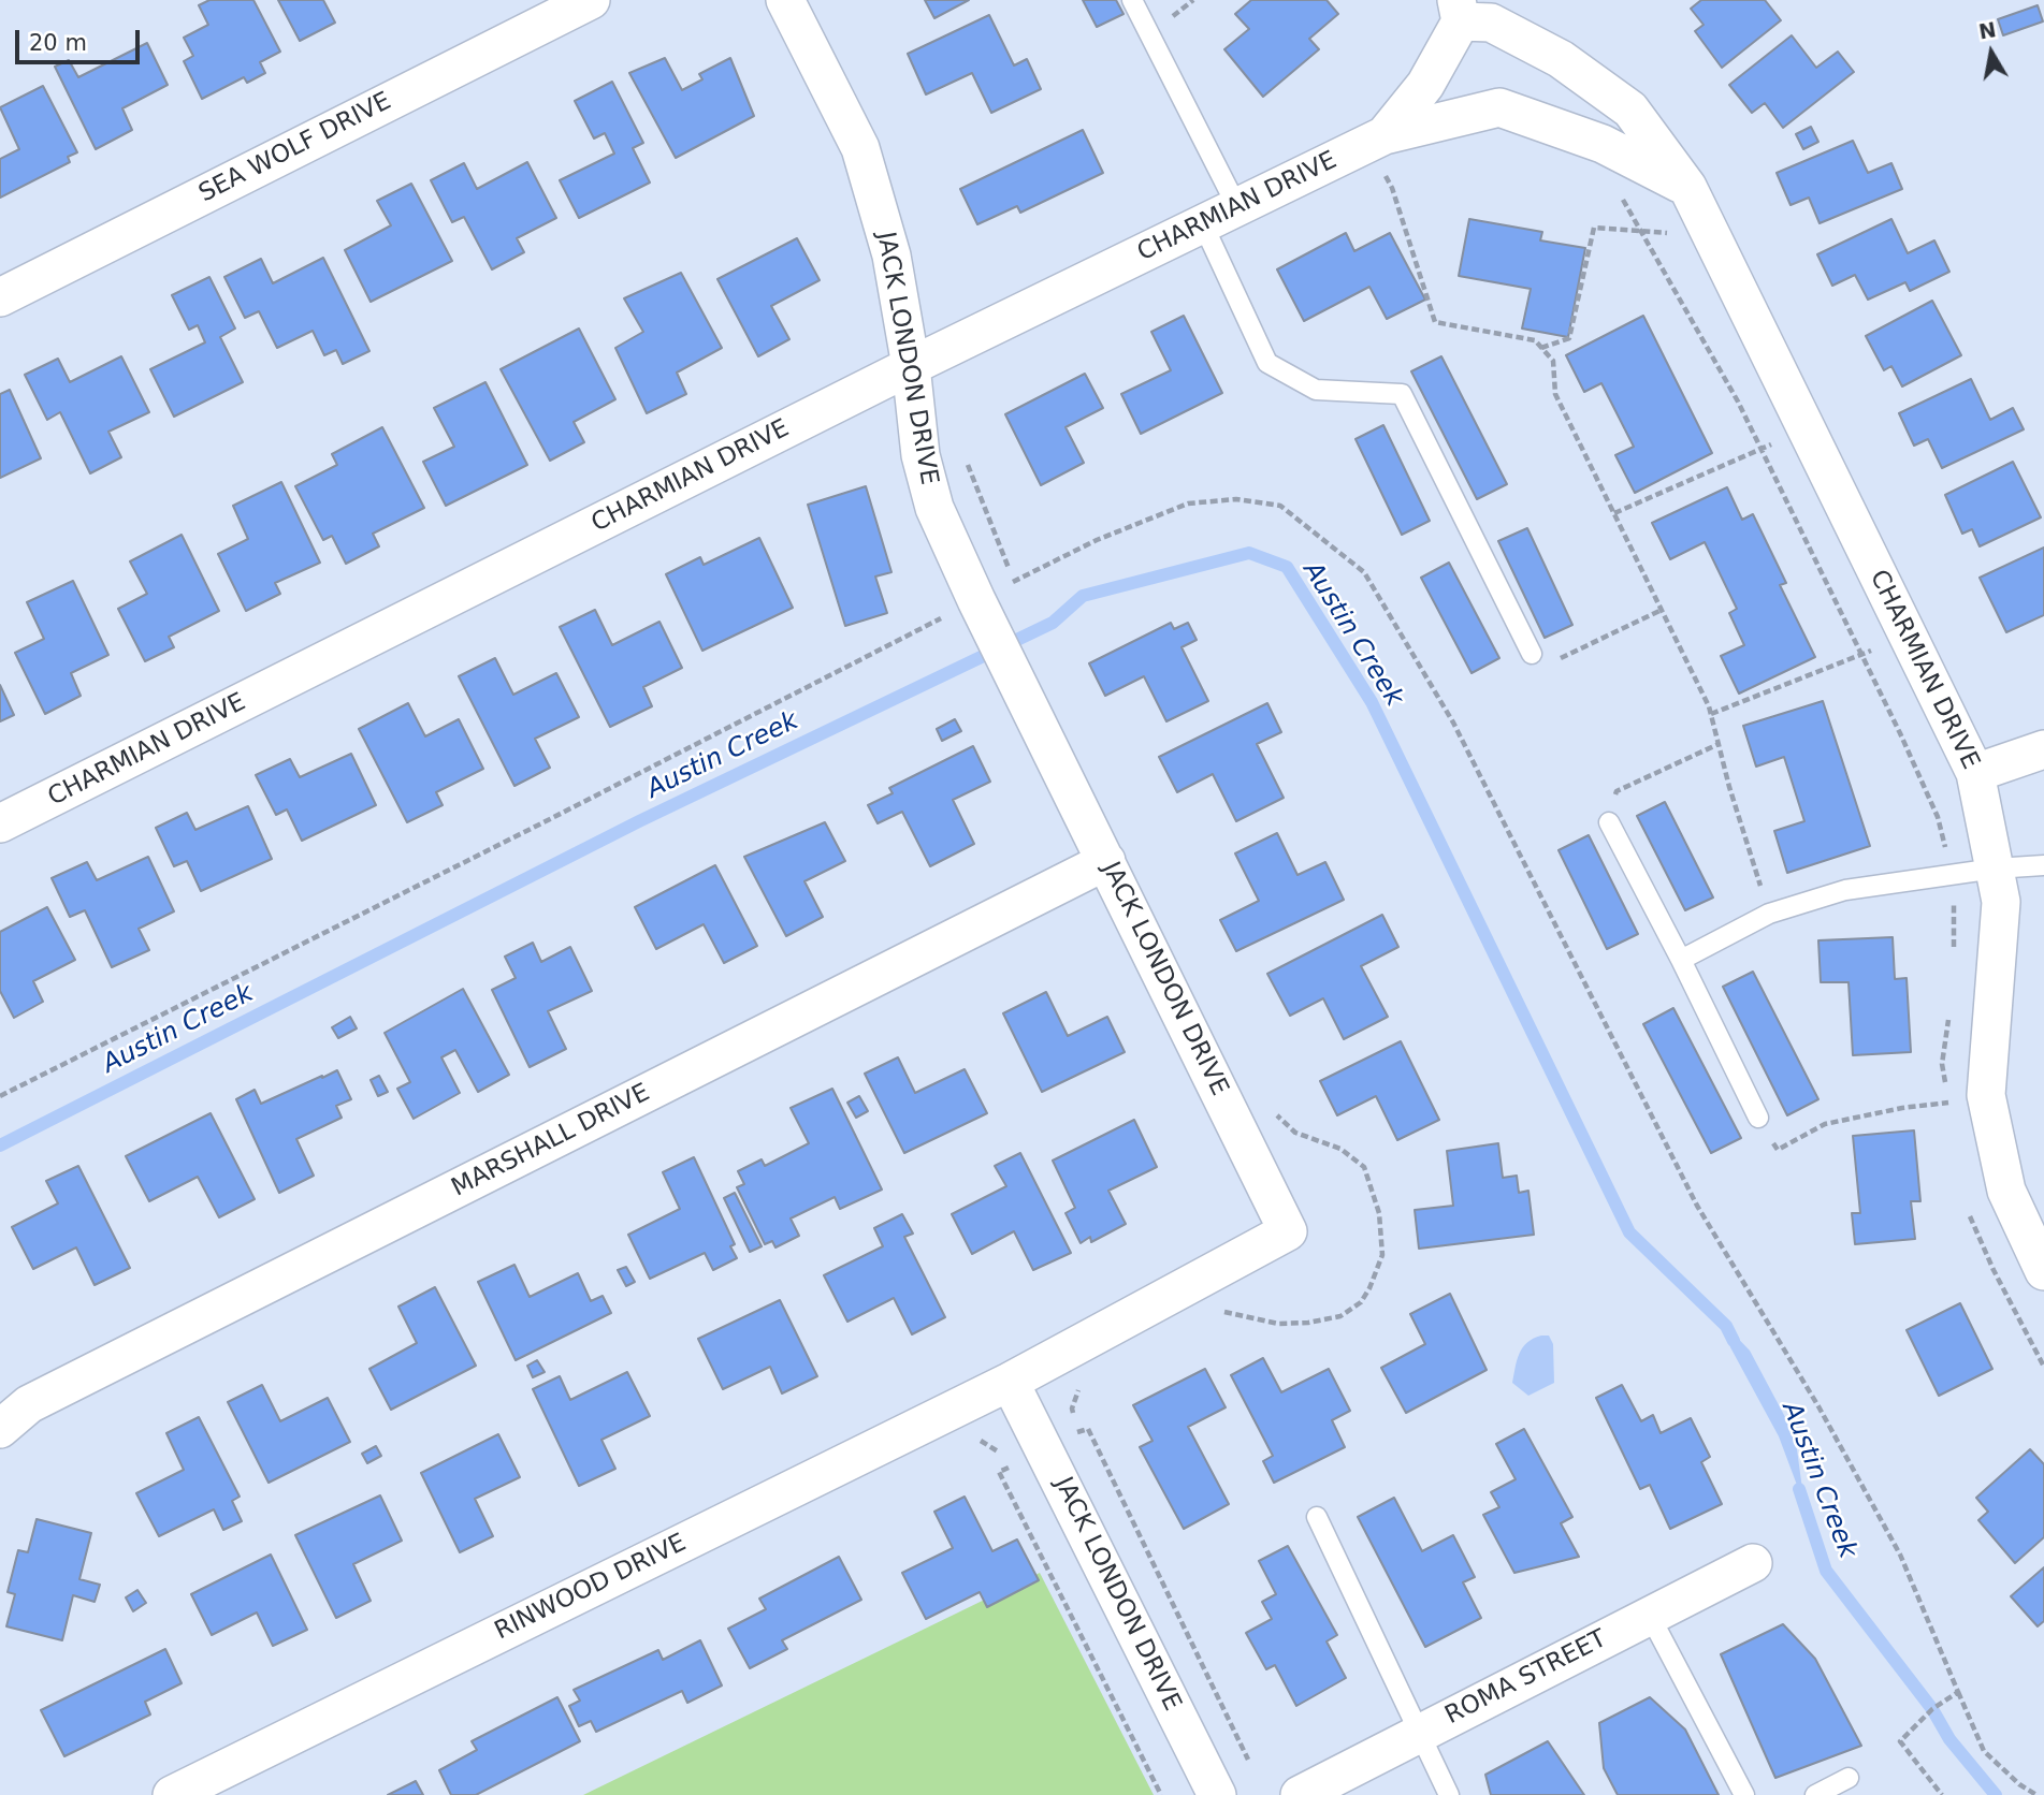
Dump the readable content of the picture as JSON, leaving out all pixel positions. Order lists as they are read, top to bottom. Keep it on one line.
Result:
{"streets":{"street":["SEA WOLF DRIVE","CHARMIAN DRIVE","JACK LONDON DRIVE","MARSHALL DRIVE","RINWOOD DRIVE","ROMA STREET"]},"crossings":[["CHARMIAN DRIVE","JACK LONDON DRIVE"],["JACK LONDON DRIVE","MARSHALL DRIVE"],["JACK LONDON DRIVE","RINWOOD DRIVE"]],"water":["Austin Creek"],"scale_bar":"20 m","north":"top"}
